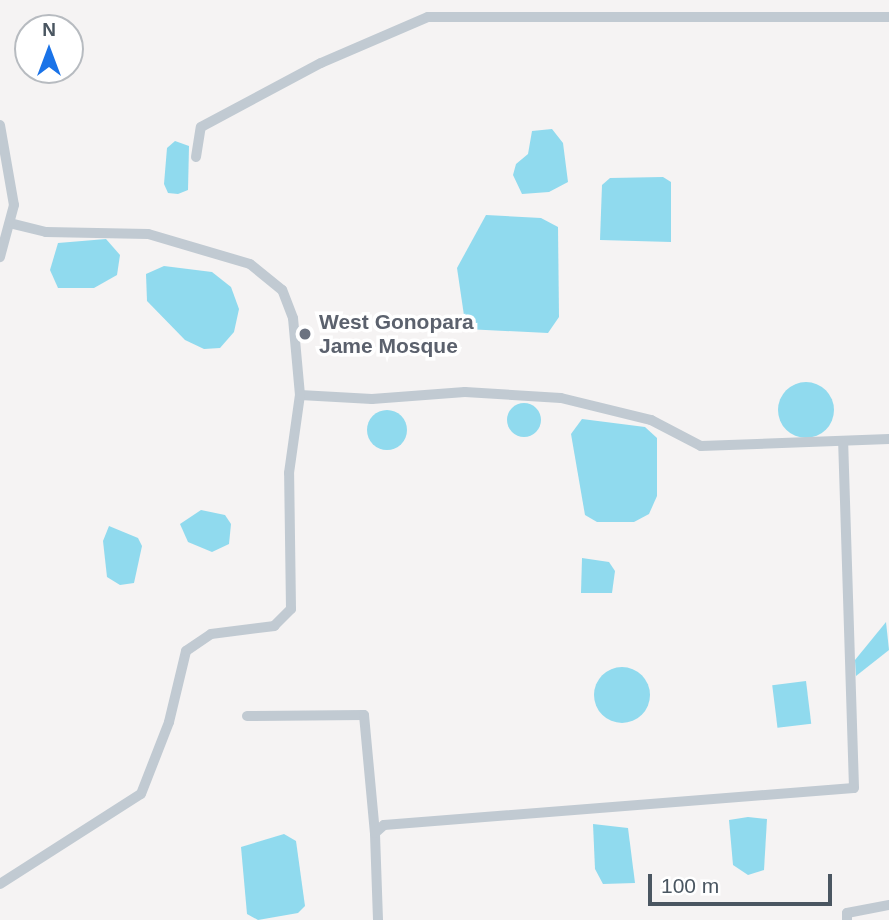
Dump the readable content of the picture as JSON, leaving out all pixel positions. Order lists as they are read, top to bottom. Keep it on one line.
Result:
{"places":["West Gonopara Jame Mosque"],"scale_bar":"100 m","north":"top"}
